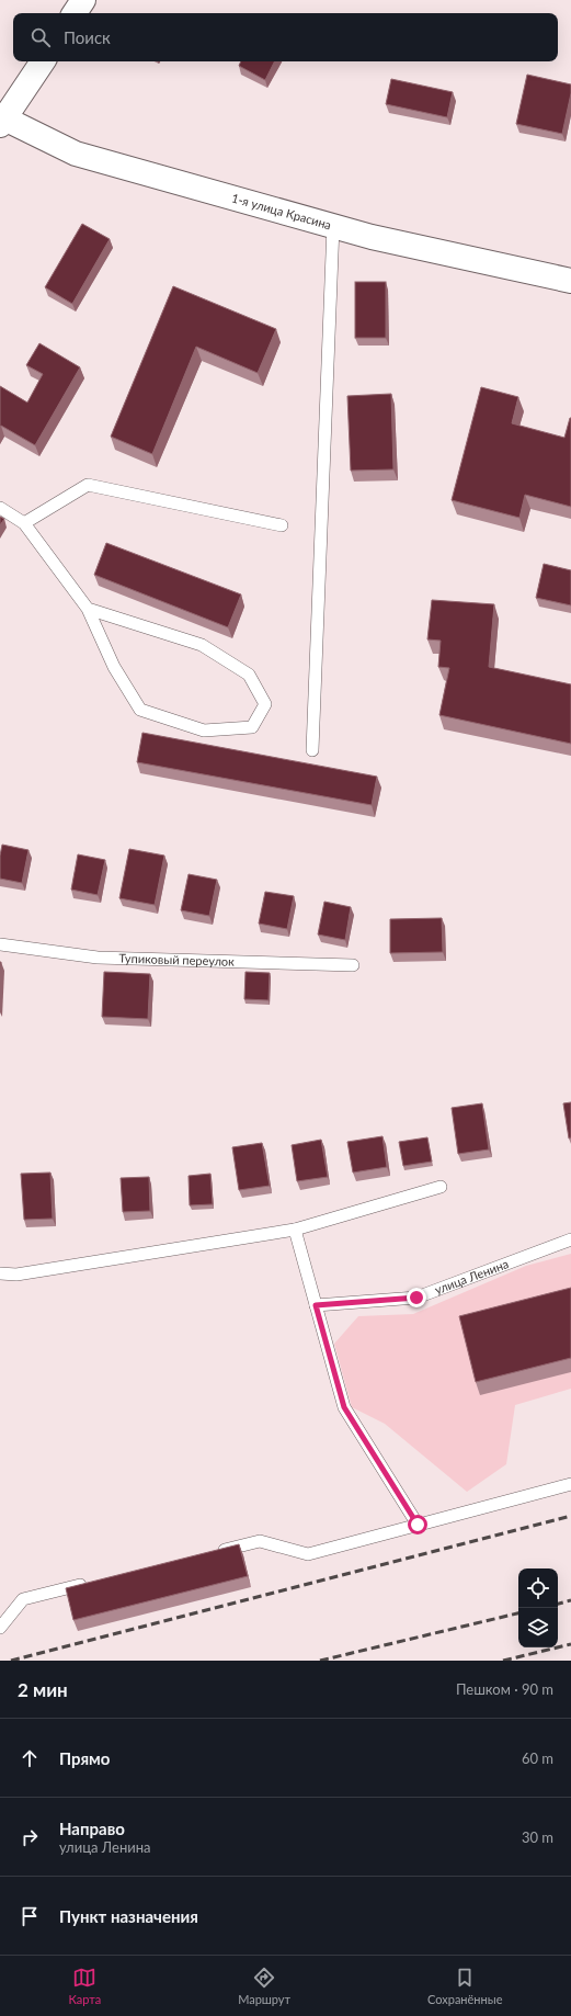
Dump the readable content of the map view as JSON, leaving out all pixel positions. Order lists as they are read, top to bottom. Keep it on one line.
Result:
{"streets":{"street":["1-я улица Красина"],"lane":["Тупиковый переулок","улица Ленина"]},"page":{"search":"Поиск","heading":["2 мин","Пешком · 90 m"],"list":[["Прямо","60 m"],["Направо","улица Ленина","30 m"],"Пункт назначения"],"nav":["Карта","Маршрут","Сохранённые"]}}
